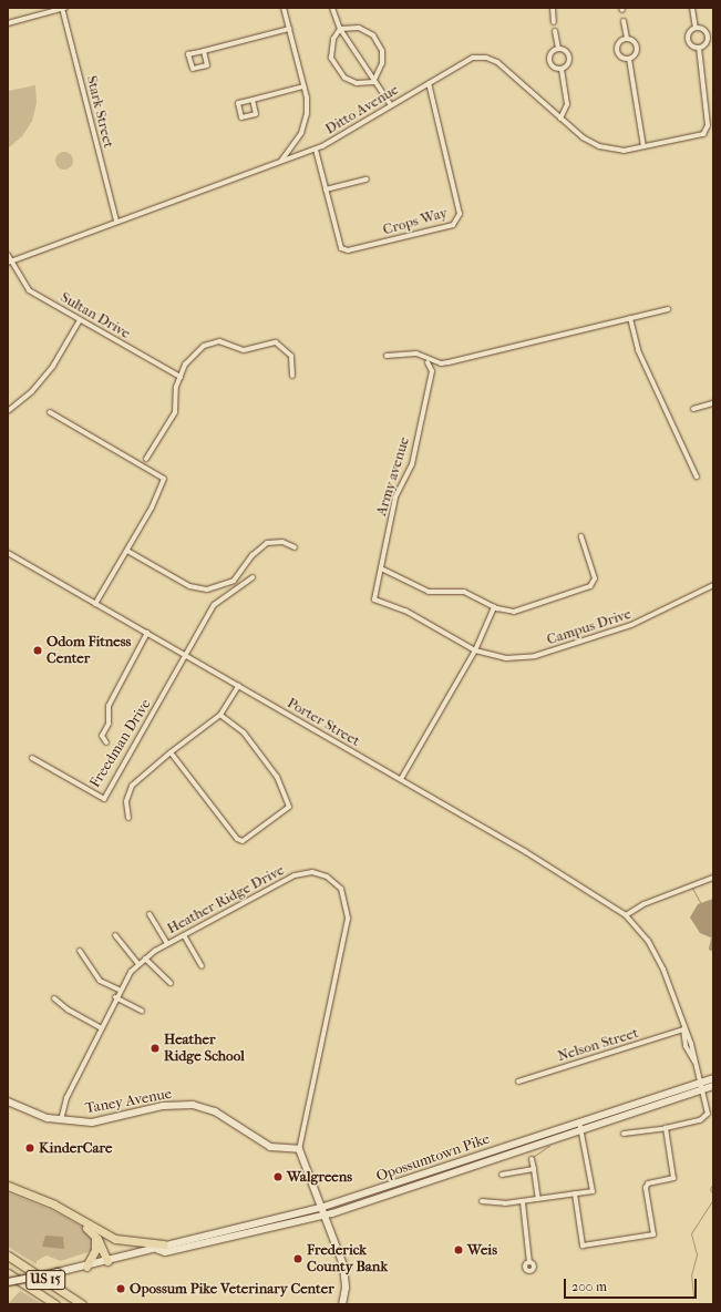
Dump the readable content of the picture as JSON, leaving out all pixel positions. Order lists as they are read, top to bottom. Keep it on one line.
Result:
{"streets":{"highway":["US 15"],"main road":["Taney Avenue","Opossumtown Pike"],"street":["Ditto Avenue","Stark Street","Crops Way","Sultan Drive","Army avenue","Campus Drive","Porter Street","Freedman Drive","Heather Ridge Drive","Nelson Street"]},"crossings":[["Ditto Avenue","Stark Street"],["Ditto Avenue","Crops Way"],["Ditto Avenue","Sultan Drive"],["Army avenue","Campus Drive"],["Porter Street","Freedman Drive"],["Porter Street","Nelson Street"],["Porter Street","Opossumtown Pike"],["Heather Ridge Drive","Taney Avenue"]],"places":["Odom Fitness Center","Heather Ridge School","KinderCare","Walgreens","Weis","Frederick County Bank","Opossum Pike Veterinary Center"],"scale_bar":"200 m"}
